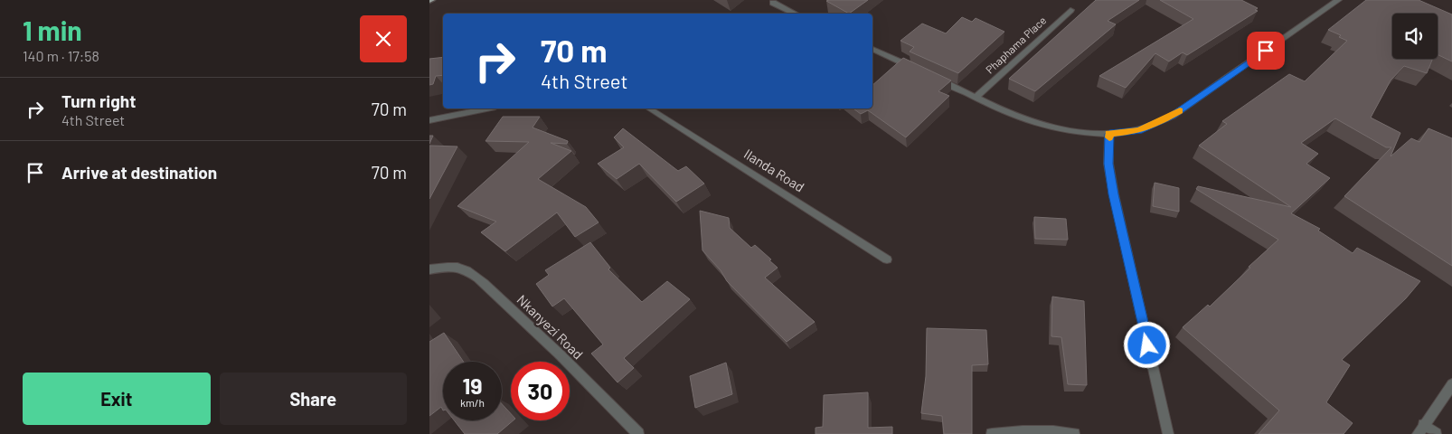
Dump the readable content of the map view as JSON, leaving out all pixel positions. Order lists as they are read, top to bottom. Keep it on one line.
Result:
{"streets":{"street":["Phaphama Place","Ilanda Road","Nkanyezi Road"]},"page":{"heading":["1 min","140 m · 17:58"],"turn":["70 m","4th Street"],"list":[{"name":"Turn right","note":"4th Street","value":"70 m"},{"name":"Arrive at destination","value":"70 m"}],"speed":"19 km/h","limit":"30","buttons":["Exit","Share"]}}
